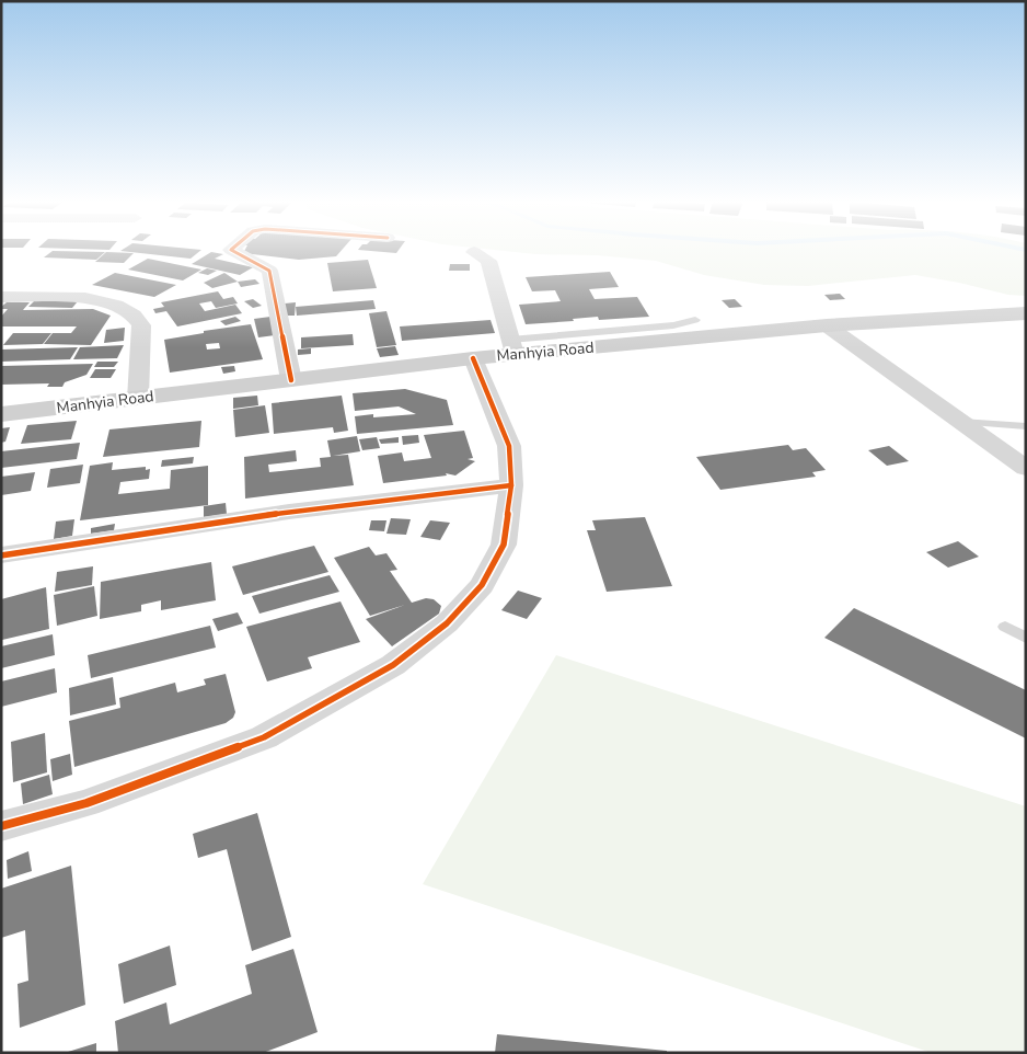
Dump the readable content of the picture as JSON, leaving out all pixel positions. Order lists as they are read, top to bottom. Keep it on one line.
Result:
{"streets":{"main road":["Manhyia Road"]}}
